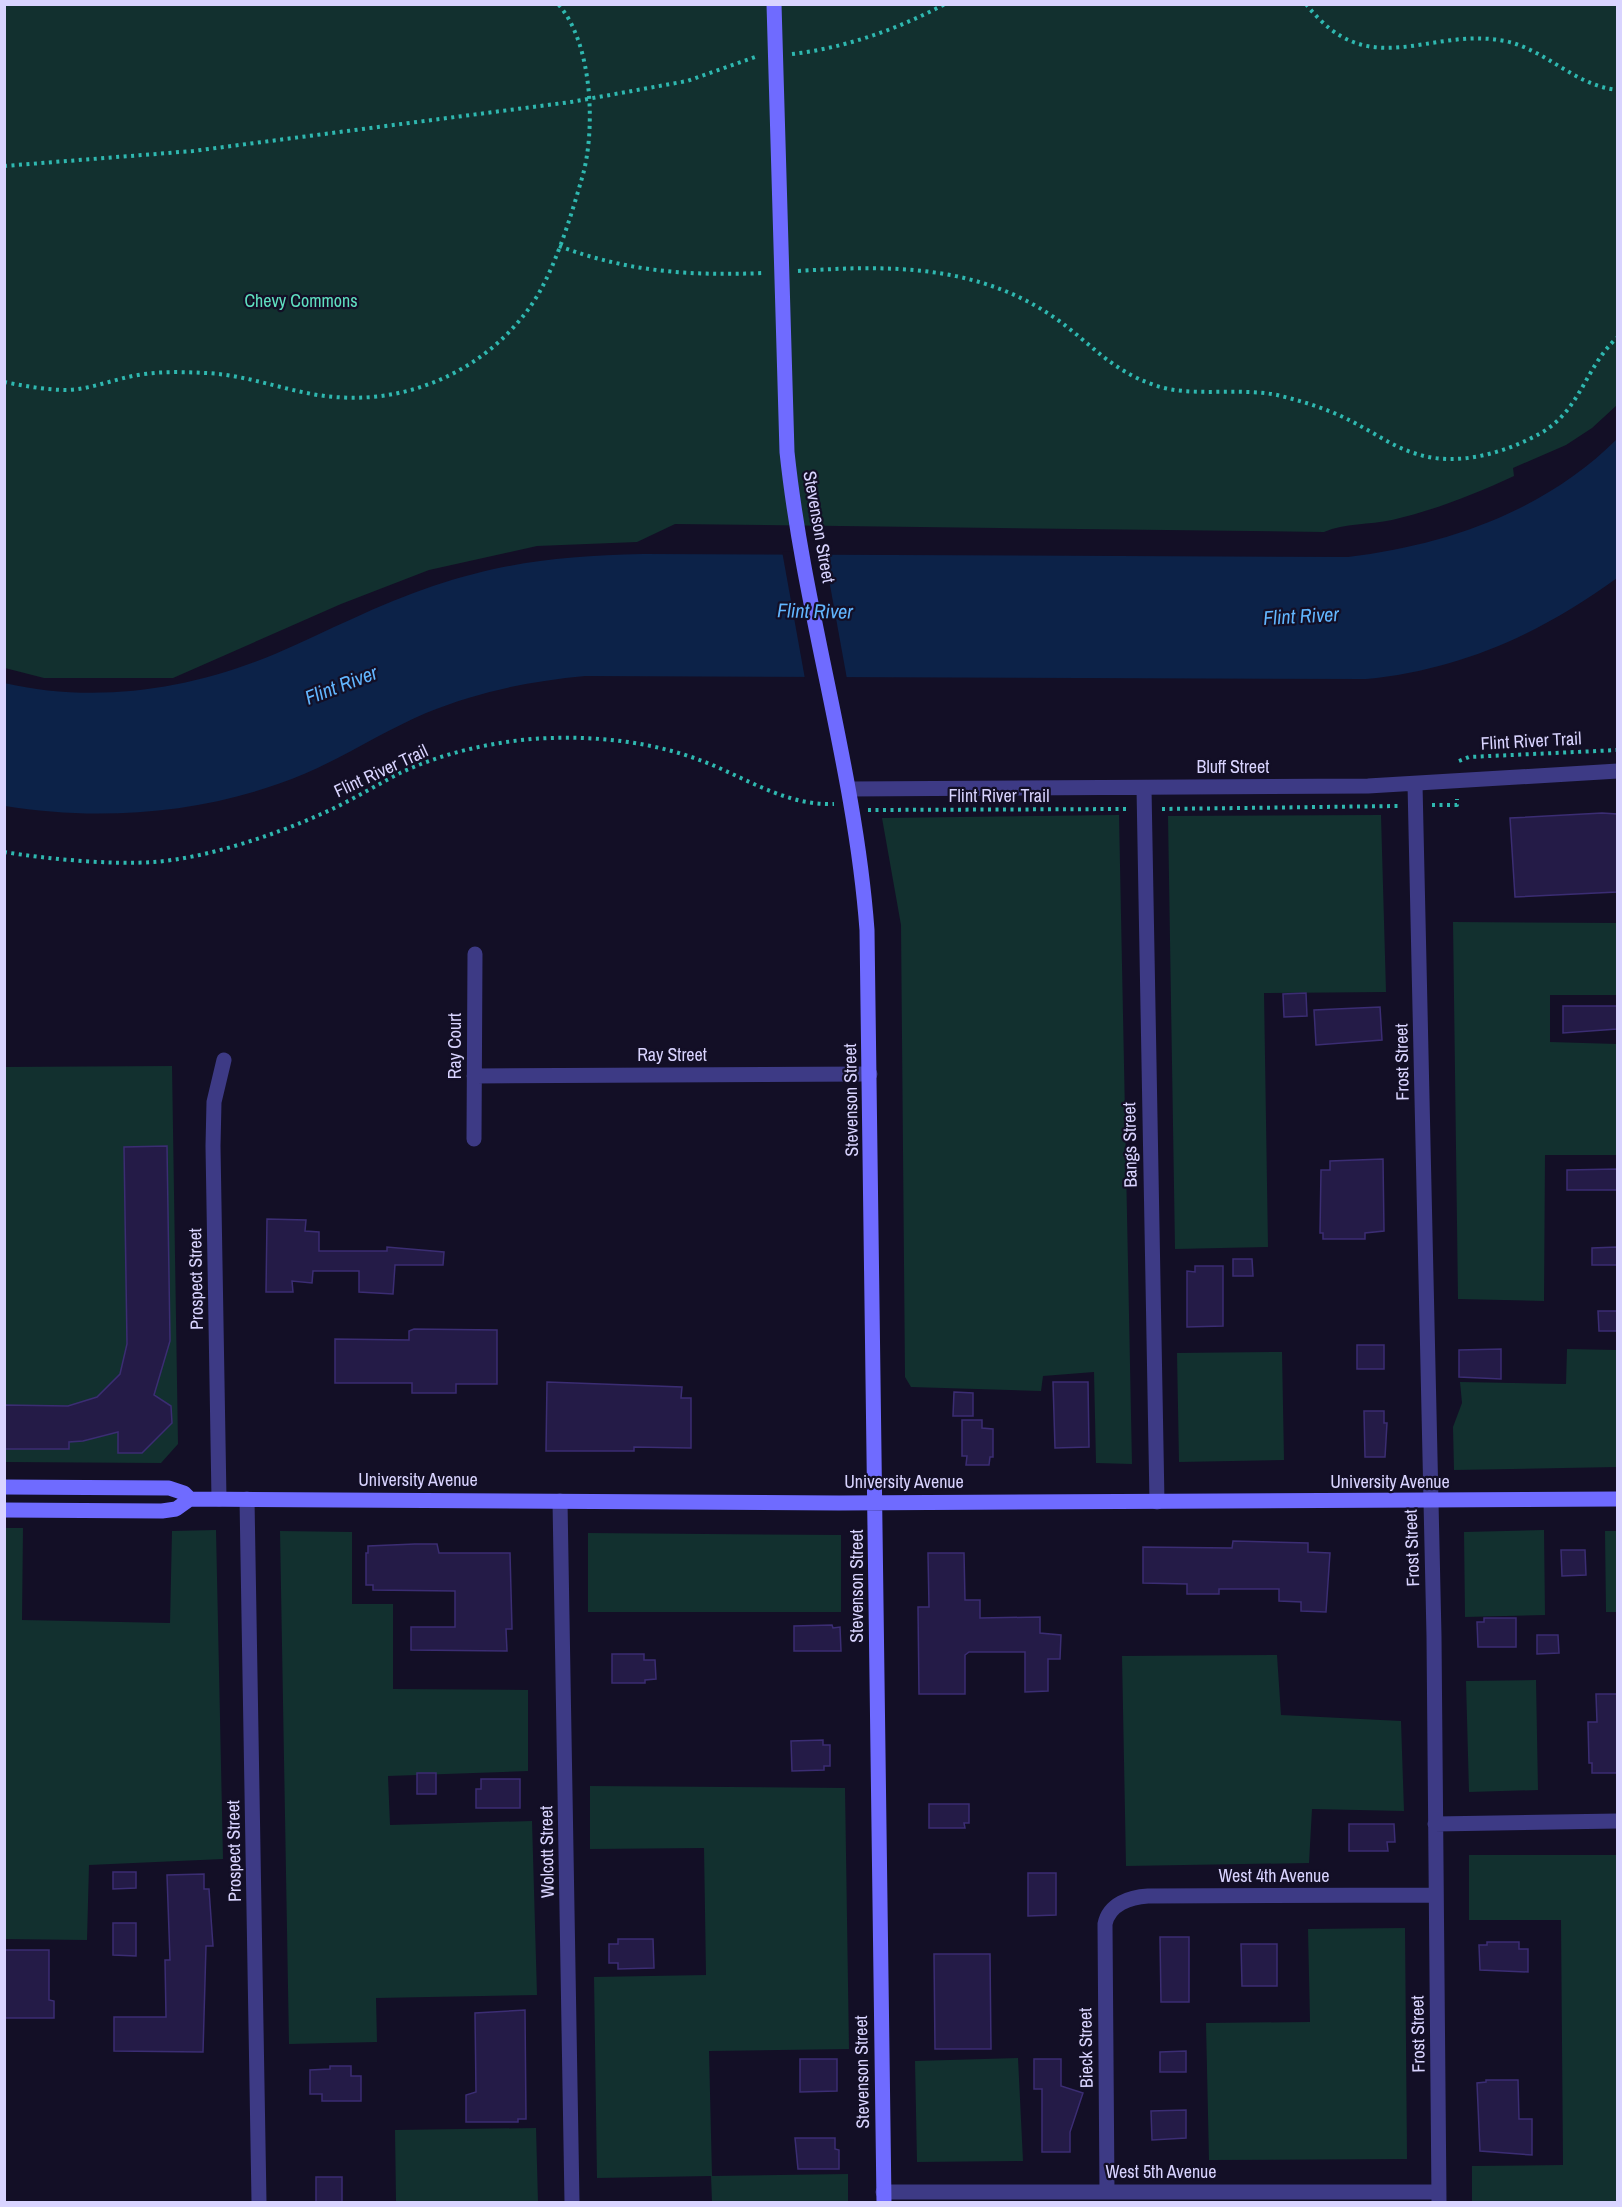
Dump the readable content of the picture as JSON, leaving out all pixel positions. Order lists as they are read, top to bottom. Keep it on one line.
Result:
{"streets":{"street":["Stevenson Street","Bluff Street","Ray Court","Ray Street","Frost Street","Bangs Street","Prospect Street","University Avenue","Wolcott Street","West 4th Avenue","Bieck Street","West 5th Avenue"],"path":["Flint River Trail"]},"crossings":[["Stevenson Street","Bluff Street"],["Stevenson Street","Ray Street"],["Stevenson Street","University Avenue"],["Stevenson Street","West 5th Avenue"],["Bluff Street","Frost Street"],["Bluff Street","Bangs Street"],["Ray Court","Ray Street"],["Frost Street","University Avenue"],["Frost Street","West 4th Avenue"],["Frost Street","West 5th Avenue"],["Bangs Street","University Avenue"],["Prospect Street","University Avenue"],["University Avenue","Wolcott Street"],["West 4th Avenue","Bieck Street"],["Bieck Street","West 5th Avenue"]],"water":["Flint River"],"parks":["Chevy Commons"]}
